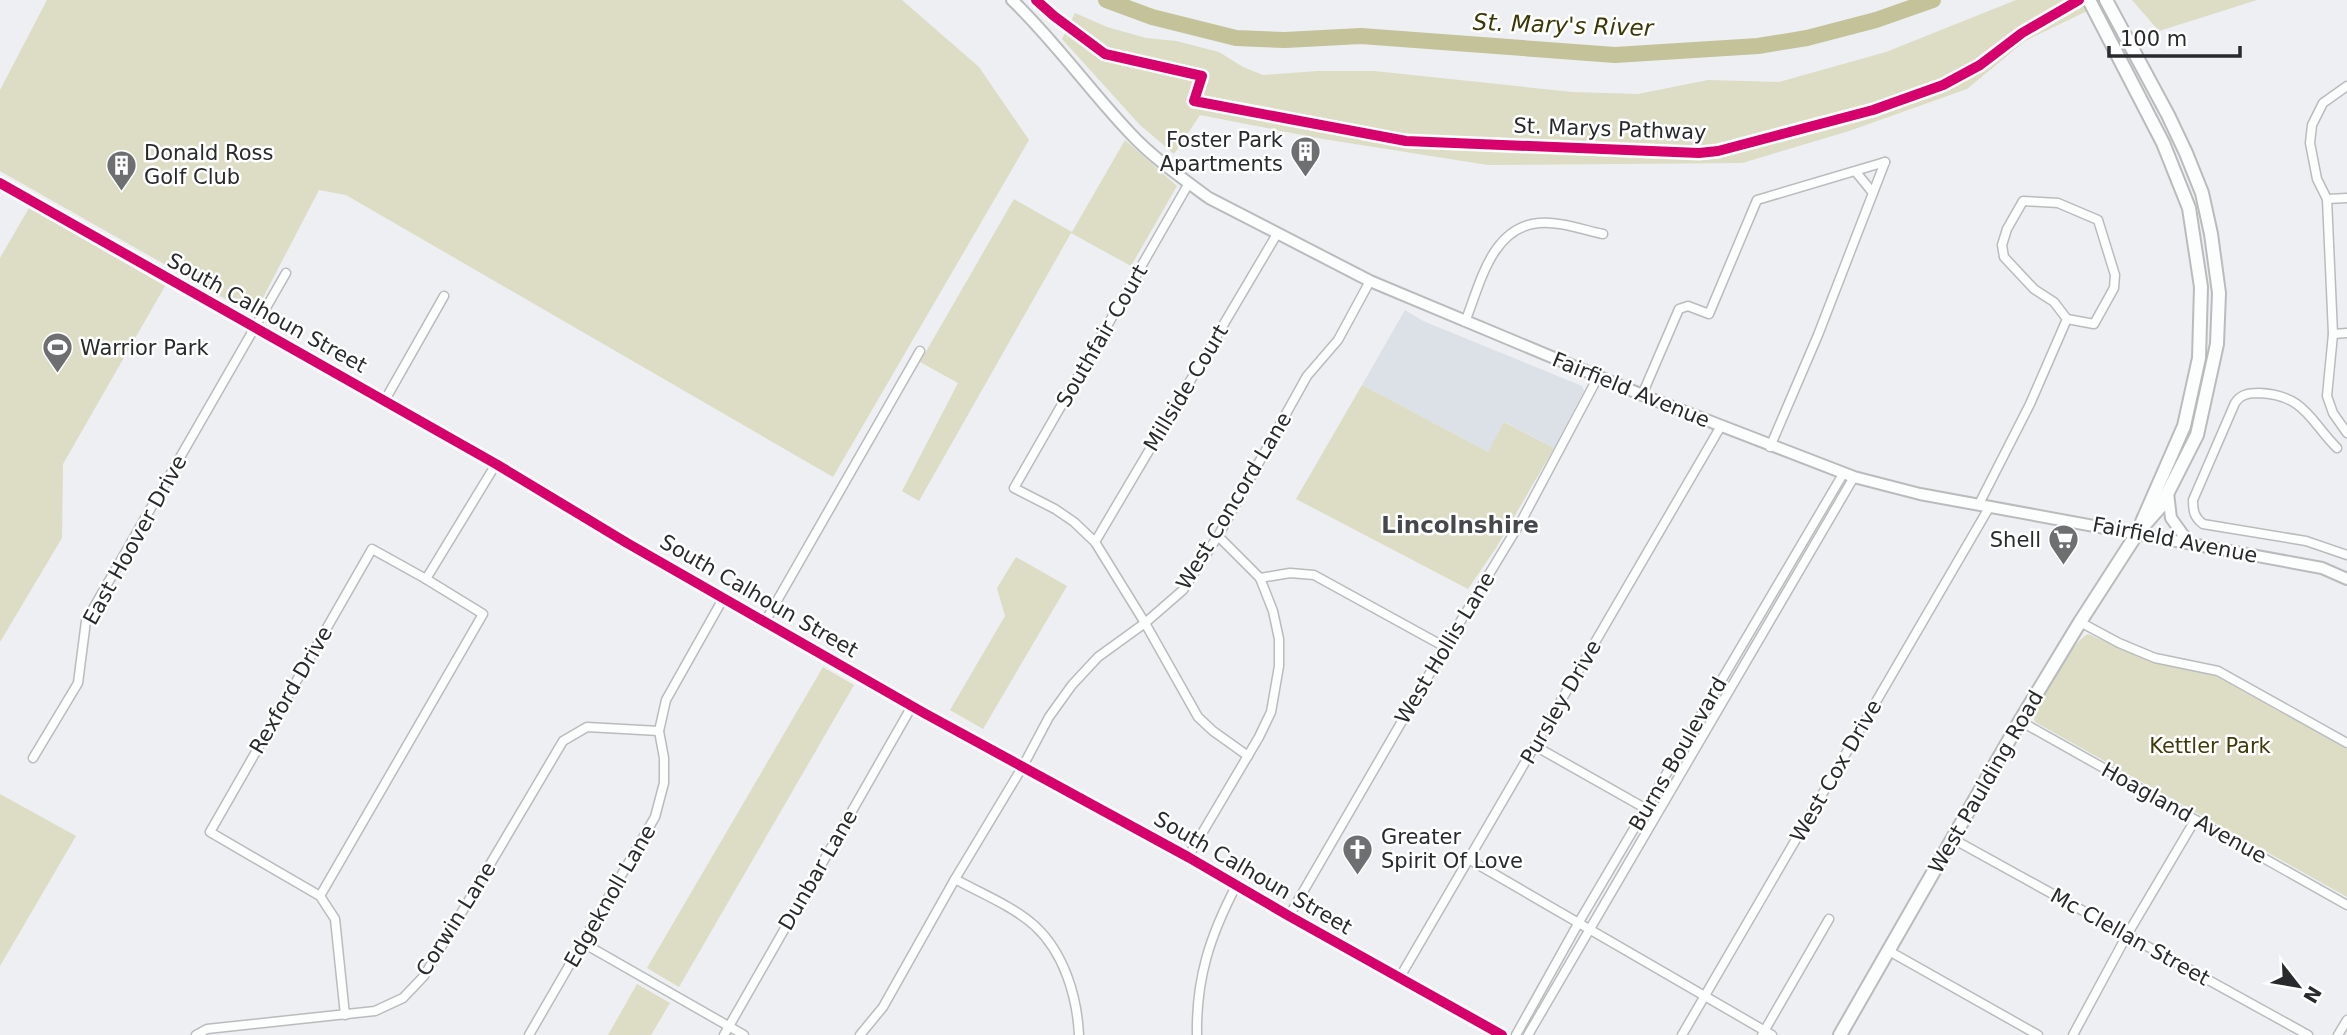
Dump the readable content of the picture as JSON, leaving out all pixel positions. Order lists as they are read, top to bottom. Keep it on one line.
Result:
{"streets":{"main road":["Fairfield Avenue","West Paulding Road"],"street":["South Calhoun Street","Southfair Court","Millside Court","West Concord Lane","East Hoover Drive","West Hollis Lane","Rexford Drive","Pursley Drive","Burns Boulevard","West Cox Drive","Hoagland Avenue","Dunbar Lane","Edgeknoll Lane","Corwin Lane","Mc Clellan Street"],"cycle path":["St. Marys Pathway"]},"crossings":[["South Calhoun Street","West Concord Lane"],["South Calhoun Street","East Hoover Drive"],["South Calhoun Street","West Hollis Lane"],["South Calhoun Street","Pursley Drive"],["South Calhoun Street","Dunbar Lane"],["South Calhoun Street","Edgeknoll Lane"],["Southfair Court","Millside Court"],["Southfair Court","Fairfield Avenue"],["Millside Court","Fairfield Avenue"],["Fairfield Avenue","West Concord Lane"],["Fairfield Avenue","West Hollis Lane"],["Fairfield Avenue","Pursley Drive"],["Fairfield Avenue","Burns Boulevard"],["Fairfield Avenue","West Cox Drive"],["Fairfield Avenue","West Paulding Road"],["West Paulding Road","Hoagland Avenue"],["West Paulding Road","Mc Clellan Street"],["Edgeknoll Lane","Corwin Lane"]],"districts":["Lincolnshire"],"water":["St. Mary's River"],"parks":["Kettler Park"],"places":{"building":["Foster Park Apartments","Donald Ross Golf Club"],"sports":["Warrior Park"],"supermarket":["Shell"],"church":["Greater Spirit Of Love"]},"scale_bar":"100 m","north":"bottom right"}
